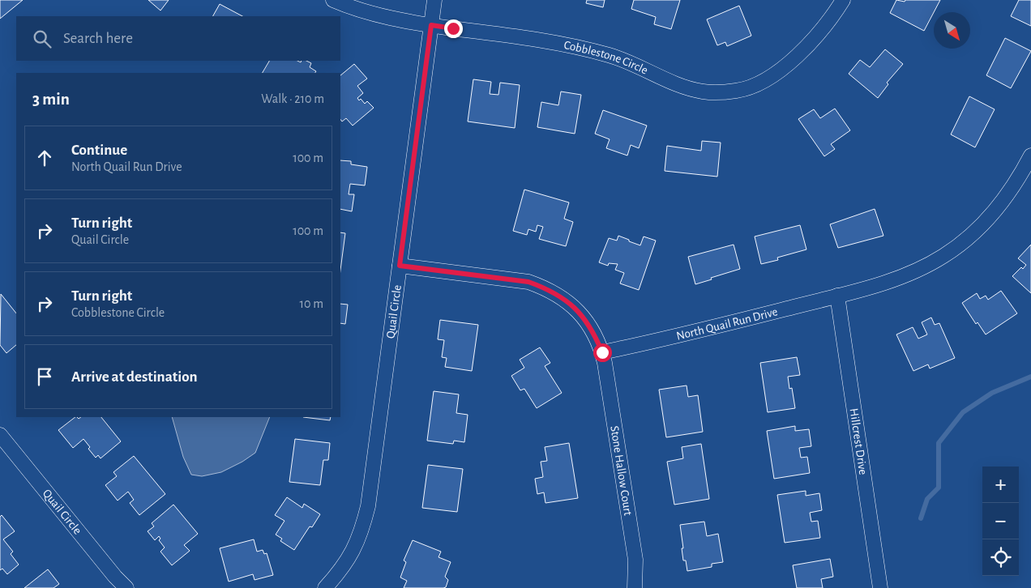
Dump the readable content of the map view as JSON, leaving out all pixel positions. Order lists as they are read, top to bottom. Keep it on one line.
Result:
{"streets":{"street":["Cobblestone Circle","Quail Circle","North Quail Run Drive","Hillcrest Drive","Stone Hallow Court"]},"crossings":[["Cobblestone Circle","Quail Circle"],["North Quail Run Drive","Hillcrest Drive"],["North Quail Run Drive","Stone Hallow Court"]],"north":"bottom right","page":{"search":"Search here","heading":["3 min","Walk · 210 m"],"list":[["Continue","North Quail Run Drive","100 m"],["Turn right","Quail Circle","100 m"],["Turn right","Cobblestone Circle","10 m"],"Arrive at destination"],"map_buttons":["+","−"]}}
